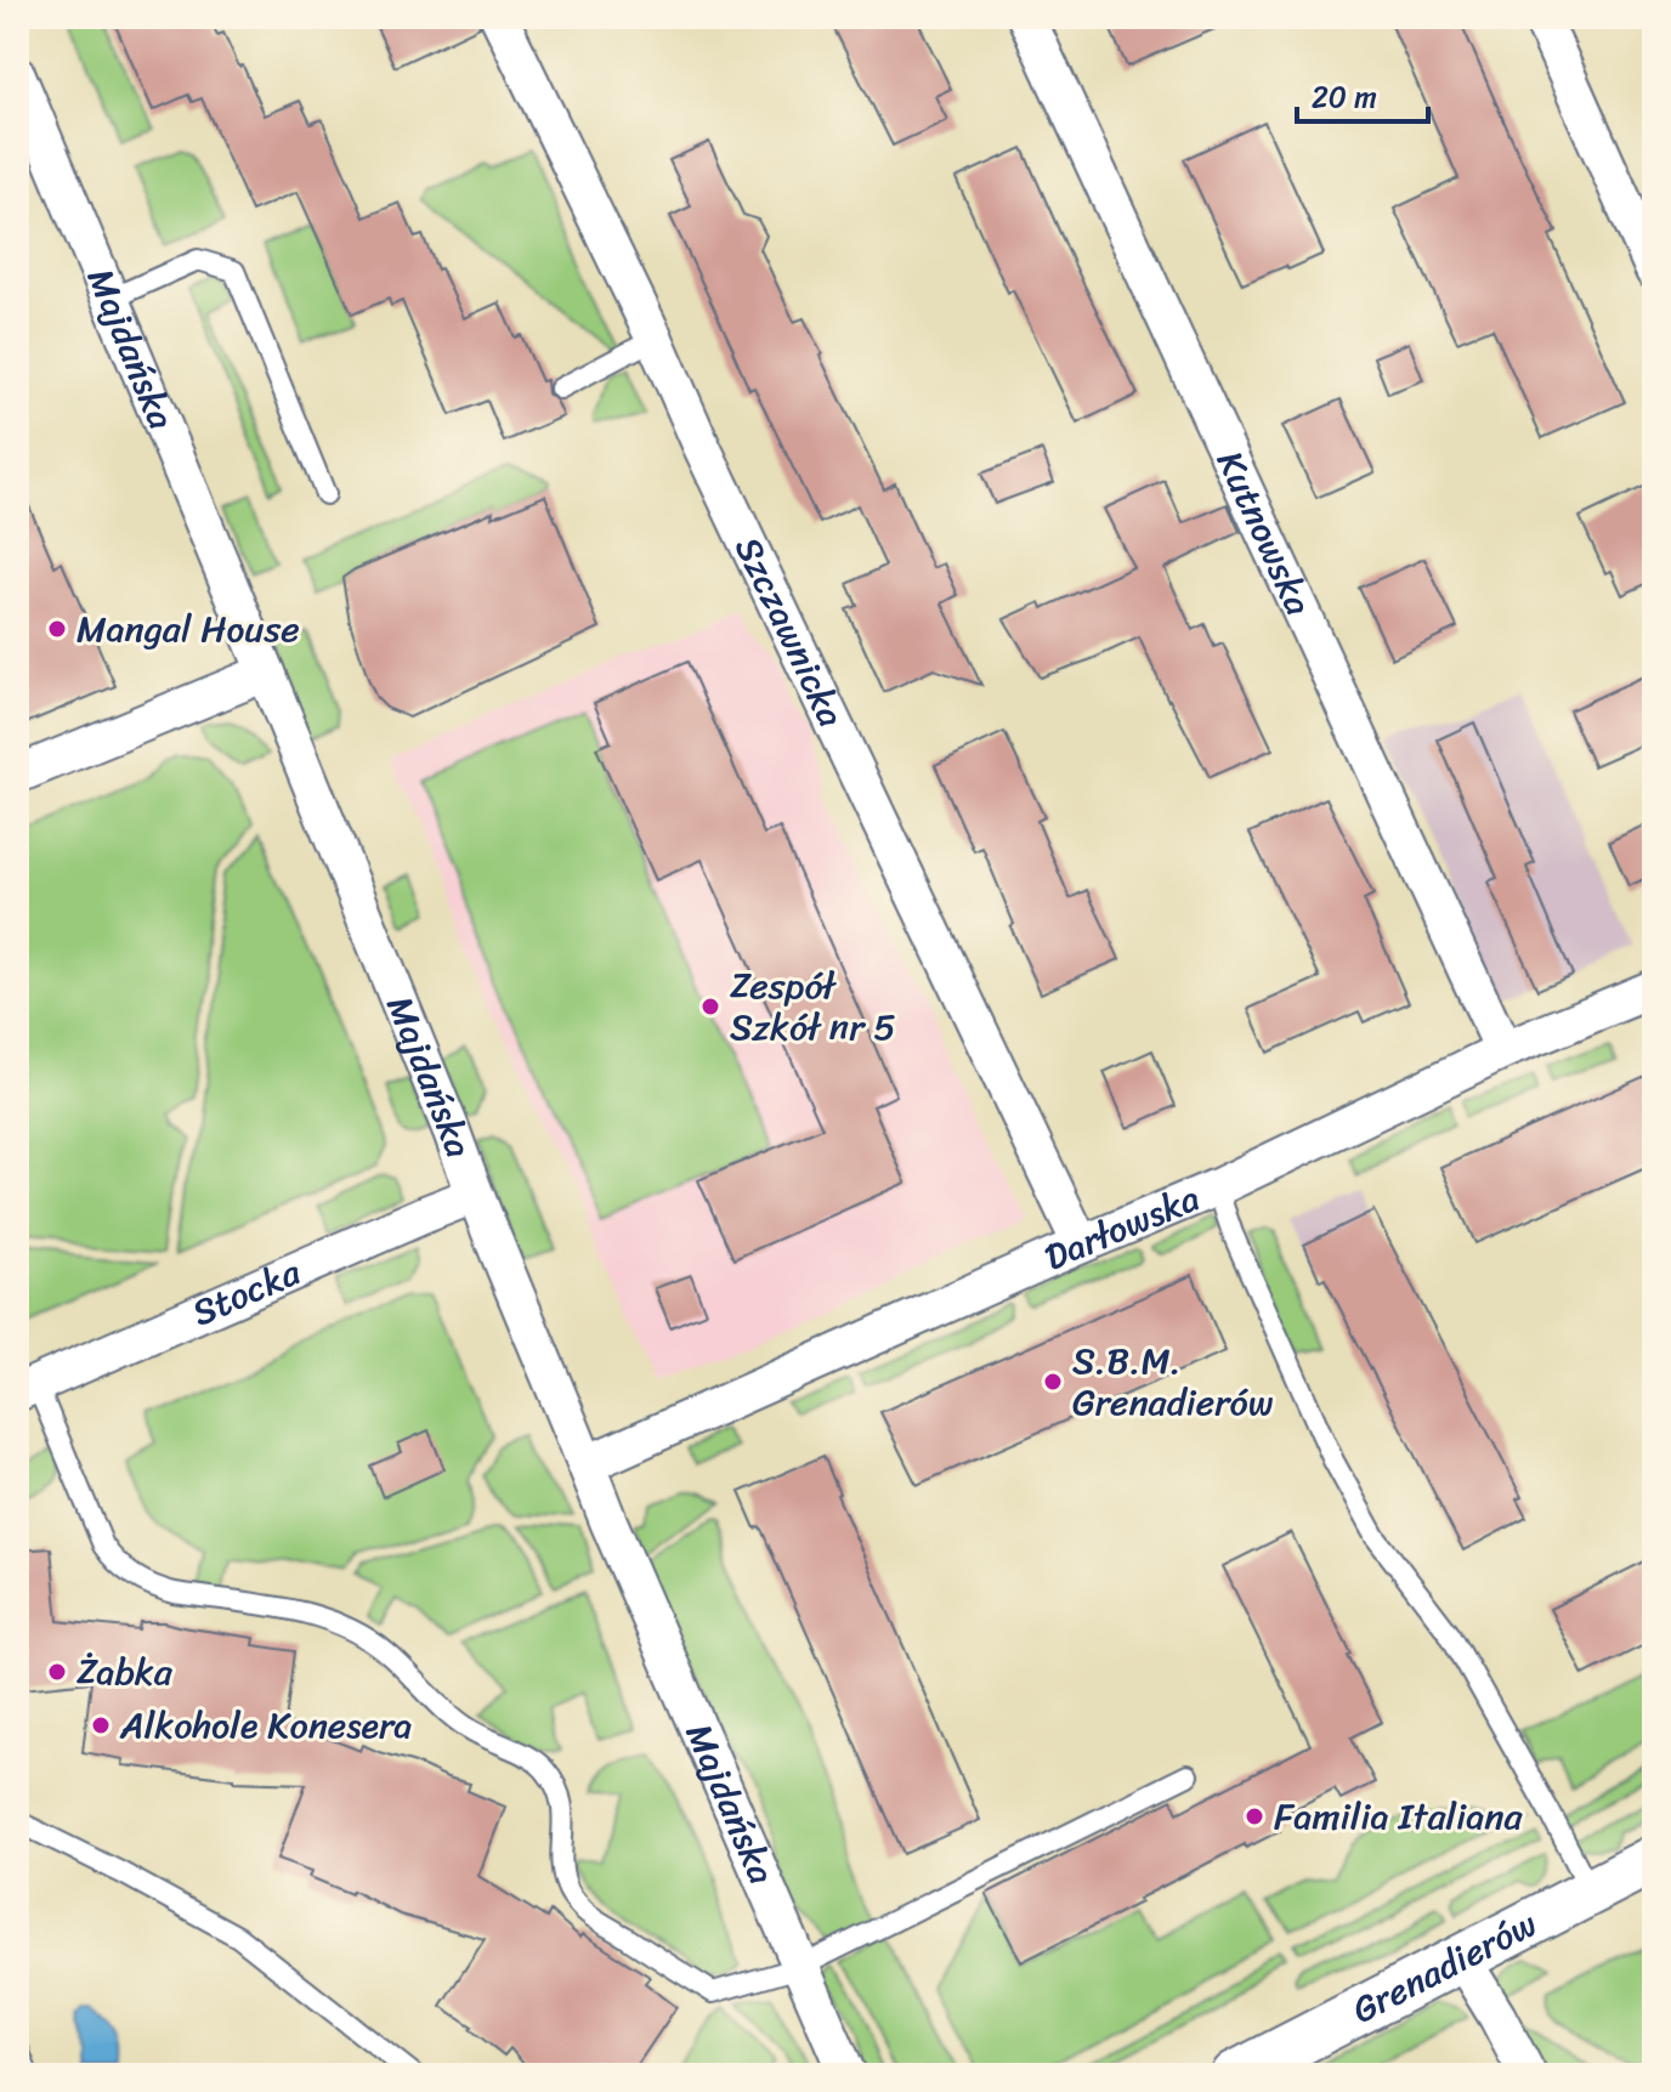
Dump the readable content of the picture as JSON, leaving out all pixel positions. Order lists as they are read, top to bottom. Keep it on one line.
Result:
{"streets":{"street":["Majdańska","Kutnowska","Szczawnicka","Darłowska","Stocka","Grenadierów"]},"crossings":[["Majdańska","Darłowska"],["Majdańska","Stocka"],["Kutnowska","Darłowska"],["Szczawnicka","Darłowska"]],"places":["Mangal House","Zespół Szkół nr 5","S.B.M. Grenadierów","Żabka","Alkohole Konesera","Familia Italiana"],"scale_bar":"20 m"}
